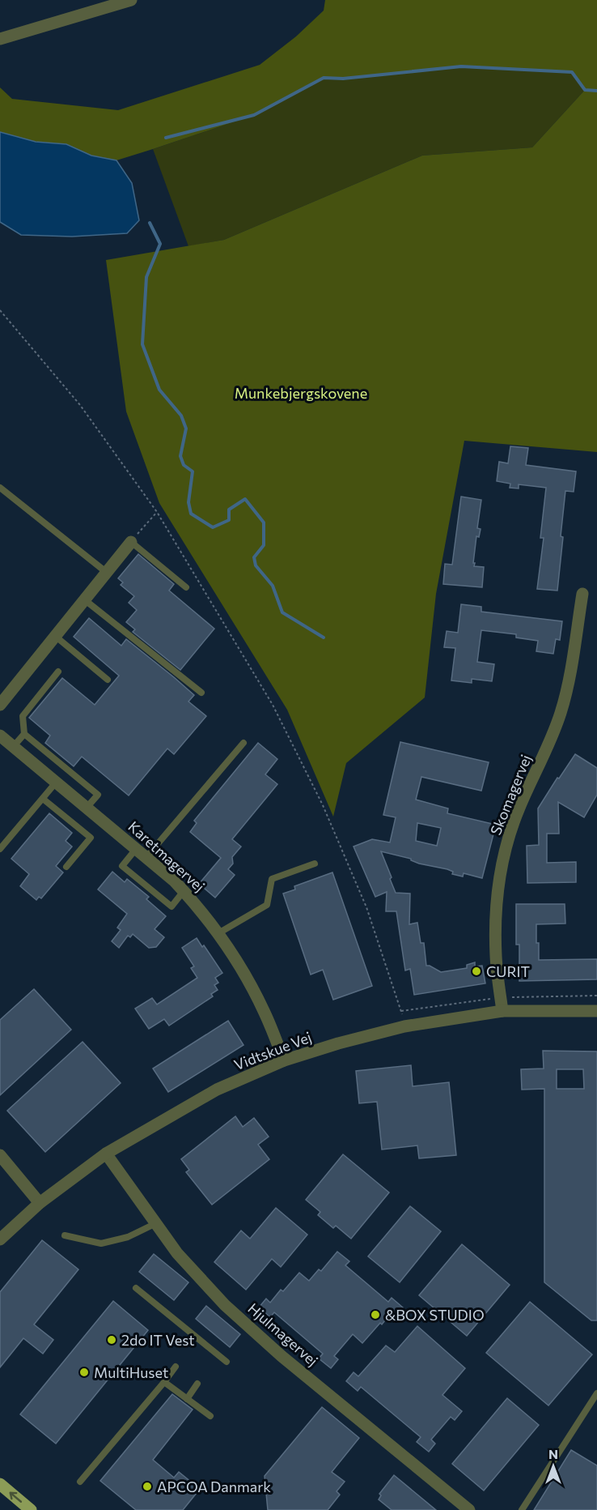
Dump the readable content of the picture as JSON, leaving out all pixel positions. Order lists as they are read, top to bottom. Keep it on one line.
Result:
{"streets":{"street":["Skomagervej","Karetmagervej","Vidtskue Vej","Hjulmagervej"]},"crossings":[["Skomagervej","Vidtskue Vej"],["Karetmagervej","Vidtskue Vej"],["Vidtskue Vej","Hjulmagervej"]],"parks":["Munkebjergskovene"],"places":["CURIT","&BOX STUDIO","2do IT Vest","MultiHuset","APCOA Danmark"],"north":"top"}
